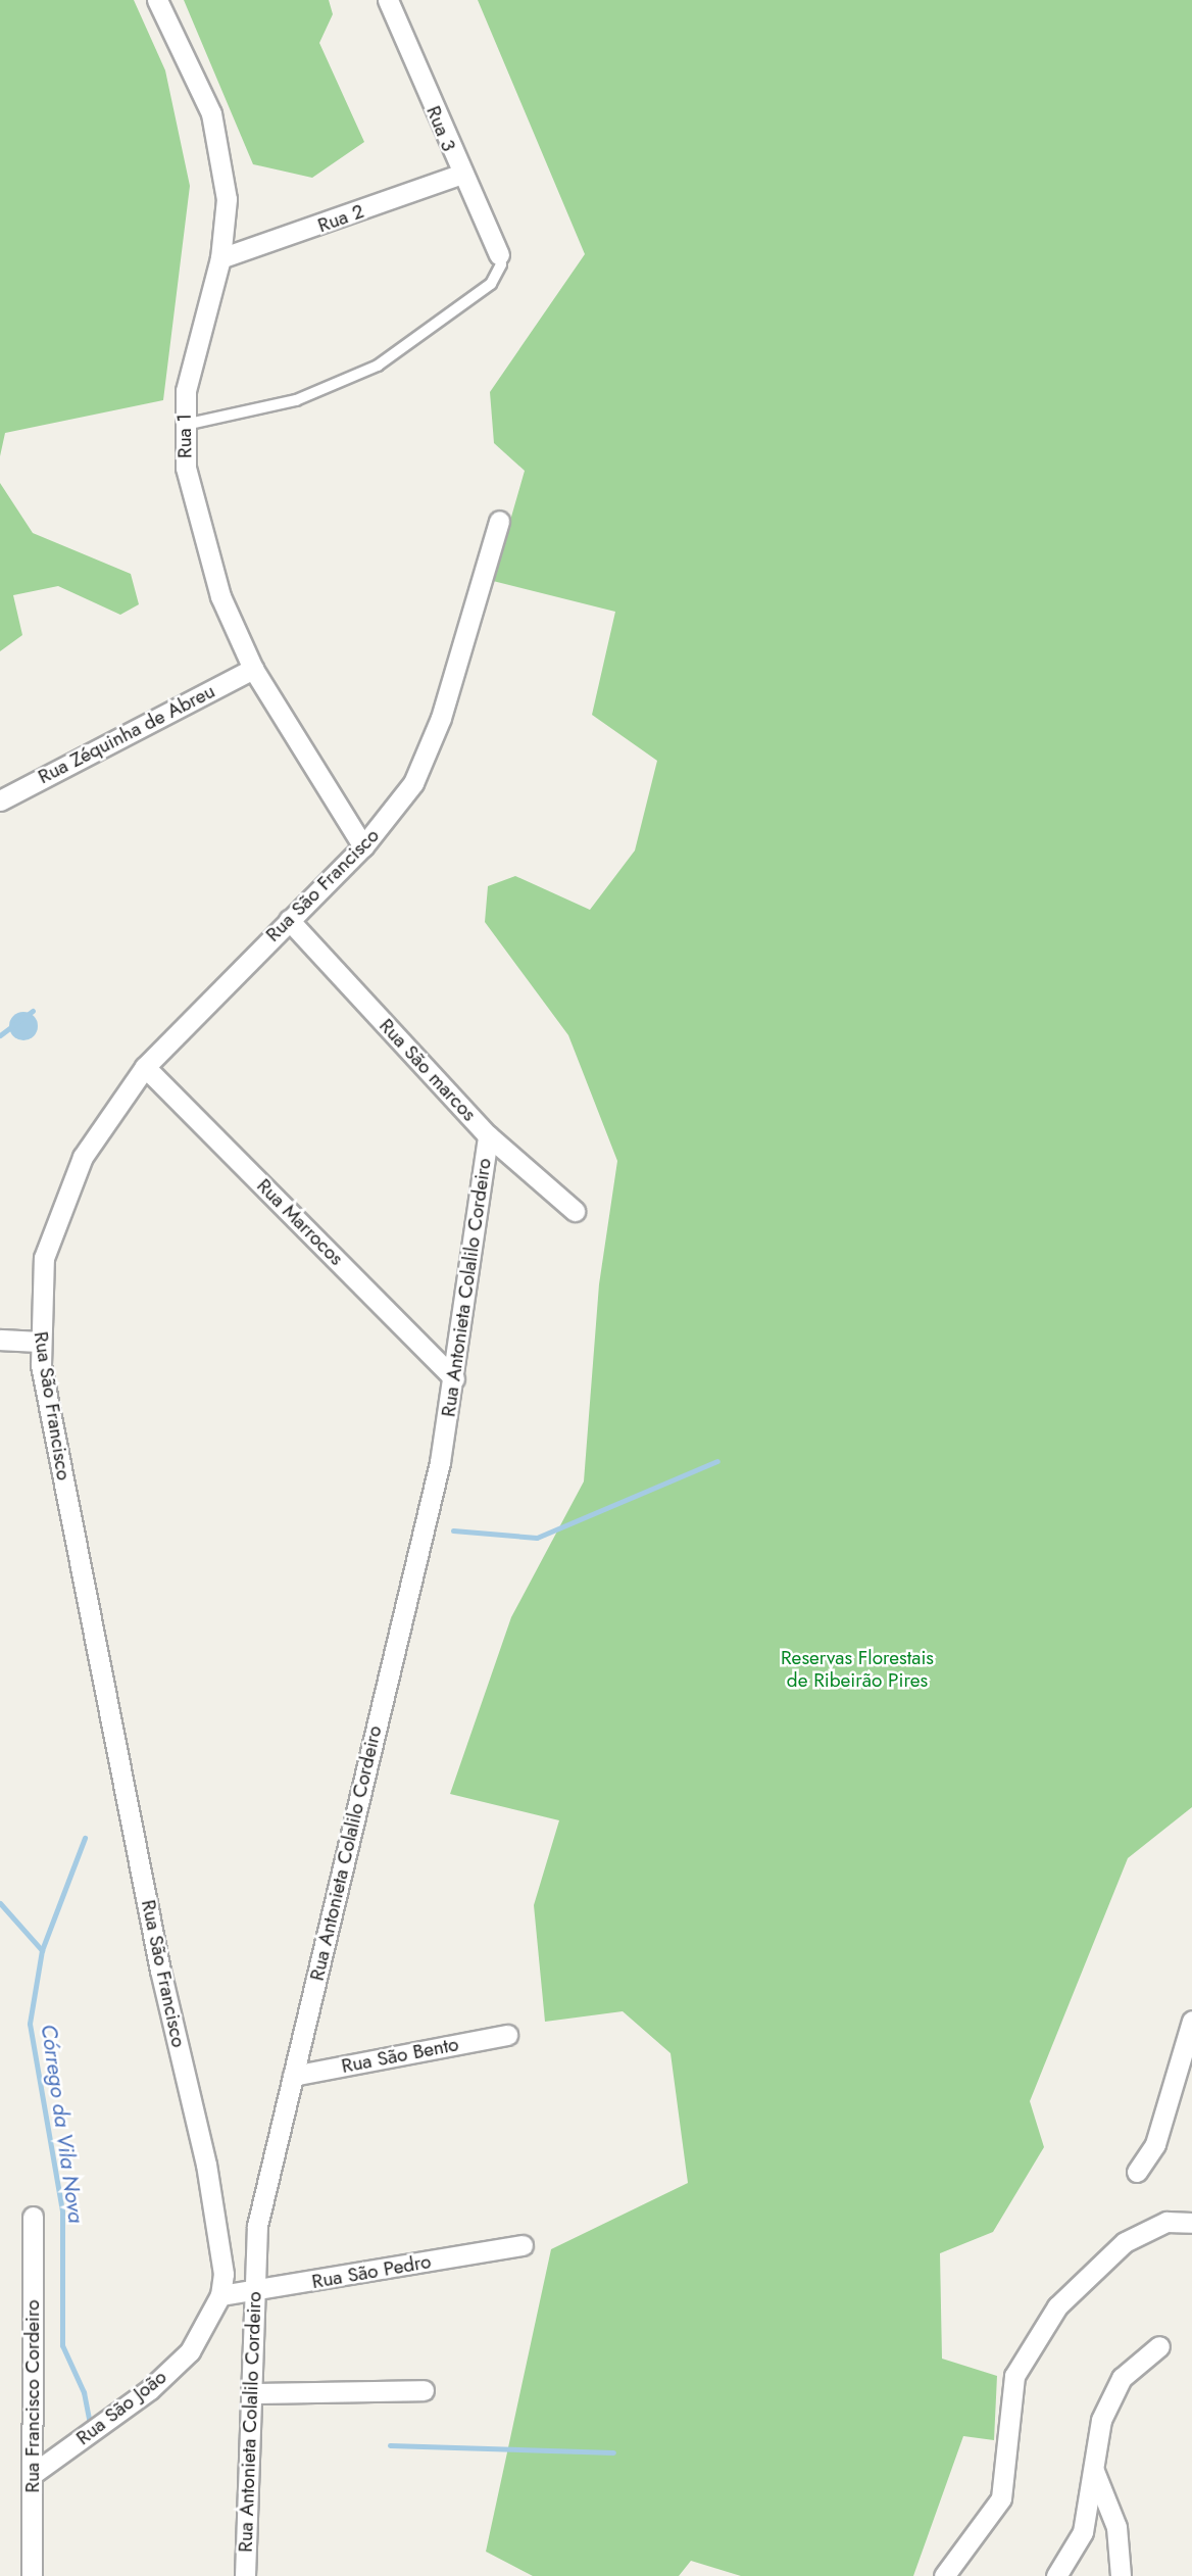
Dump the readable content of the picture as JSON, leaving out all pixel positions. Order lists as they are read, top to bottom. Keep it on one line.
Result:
{"streets":{"street":["Rua 3","Rua 2","Rua 1","Rua Zéquinha de Abreu","Rua São Francisco","Rua São marcos","Rua Marrocos","Rua Antonieta Colalilo Cordeiro","Rua São Bento","Rua São Pedro","Rua Francisco Cordeiro","Rua São João"]},"crossings":[["Rua 3","Rua 2"],["Rua 2","Rua 1"],["Rua 1","Rua Zéquinha de Abreu"],["Rua 1","Rua São Francisco"],["Rua São Francisco","Rua São marcos"],["Rua São Francisco","Rua Marrocos"],["Rua São Francisco","Rua São Pedro"],["Rua São Francisco","Rua São João"],["Rua São marcos","Rua Antonieta Colalilo Cordeiro"],["Rua Marrocos","Rua Antonieta Colalilo Cordeiro"],["Rua Antonieta Colalilo Cordeiro","Rua São Bento"],["Rua Antonieta Colalilo Cordeiro","Rua São Pedro"],["Rua São Pedro","Rua São João"],["Rua Francisco Cordeiro","Rua São João"]],"water":["Córrego da Vila Nova"],"parks":["Reservas Florestais de Ribeirão Pires"]}
